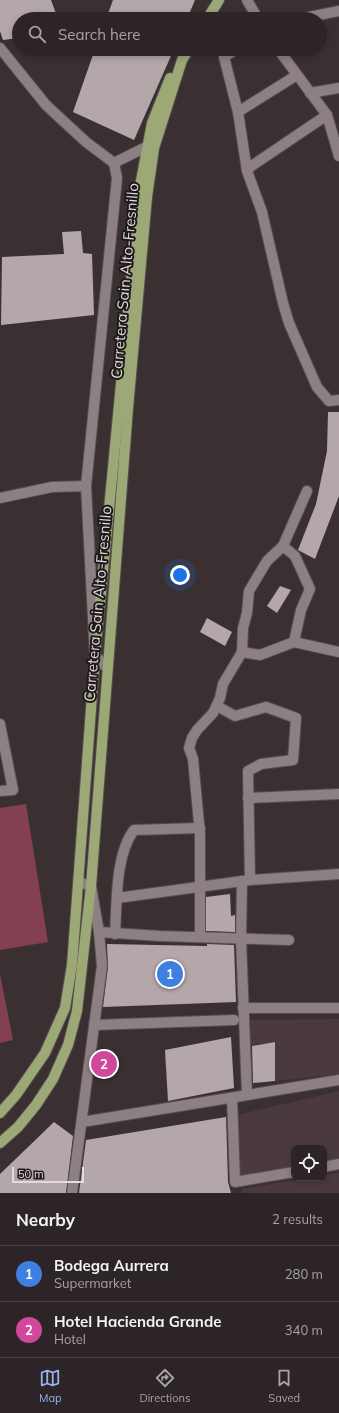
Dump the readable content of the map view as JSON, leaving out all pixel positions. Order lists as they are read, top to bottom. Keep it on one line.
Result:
{"streets":{"main road":["Carretera Sain Alto-Fresnillo"]},"scale_bar":"50 m","page":{"search":"Search here","pins":["1","2"],"scale":"50 m","heading":["Nearby","2 results"],"list":[{"mark":"1","name":"Bodega Aurrera","note":"Supermarket","value":"280 m"},{"mark":"2","name":"Hotel Hacienda Grande","note":"Hotel","value":"340 m"}],"nav":["Map","Directions","Saved"]}}
